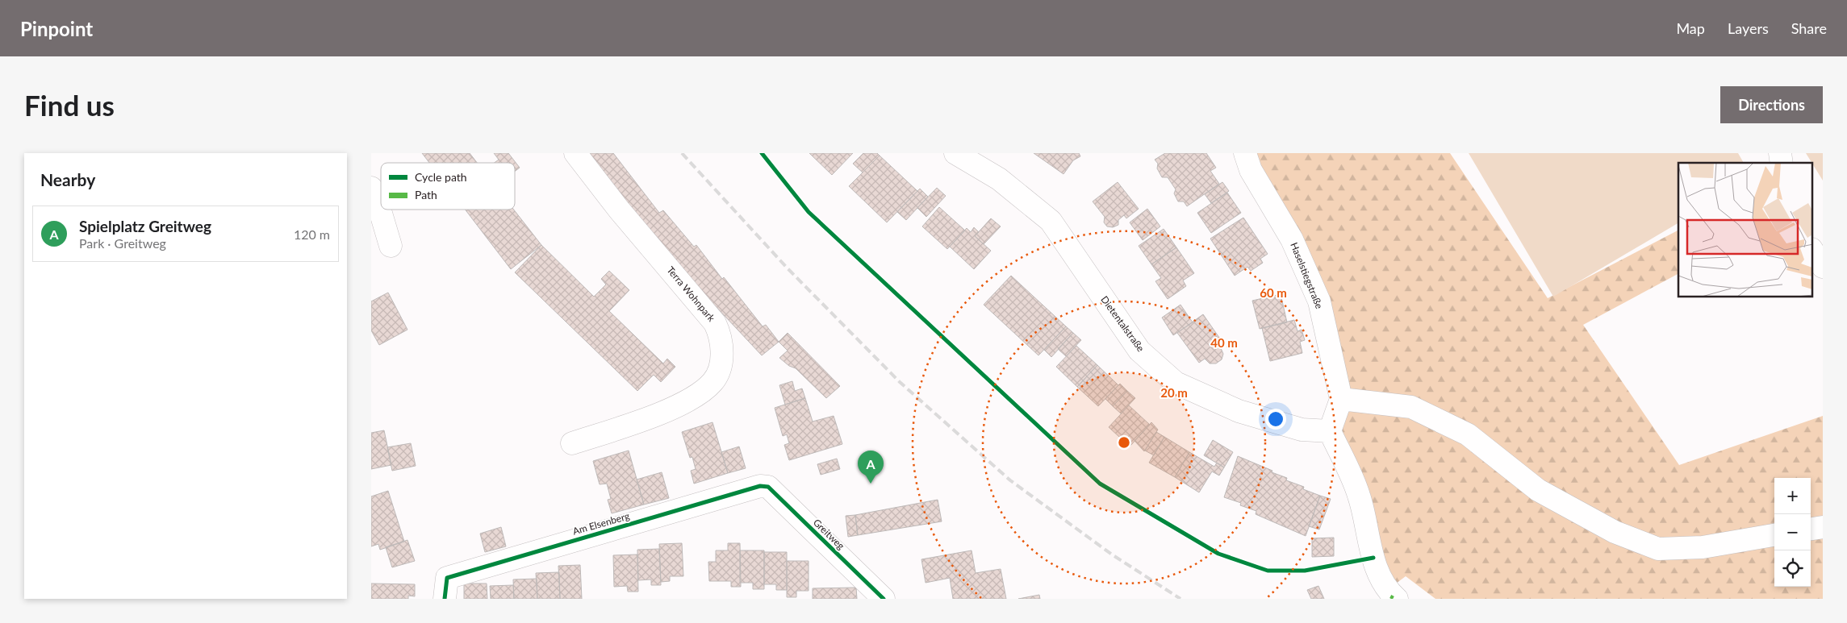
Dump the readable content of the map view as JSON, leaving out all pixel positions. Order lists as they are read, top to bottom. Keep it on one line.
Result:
{"streets":{"street":["Haselstiegstraße","Terra Wohnpark","Dietentalstraße","Am Elsenberg","Greitweg"]},"crossings":[["Am Elsenberg","Greitweg"]],"legend":["Cycle path","Path"],"page":{"header":"Pinpoint","nav":["Map","Layers","Share"],"buttons":"Directions","title":"Find us","heading":"Nearby","list":[{"mark":"A","name":"Spielplatz Greitweg","note":"Park · Greitweg","value":"120 m"}],"pins":"A","map_buttons":["+","−"]},"rings":["60 m","40 m","20 m"]}
